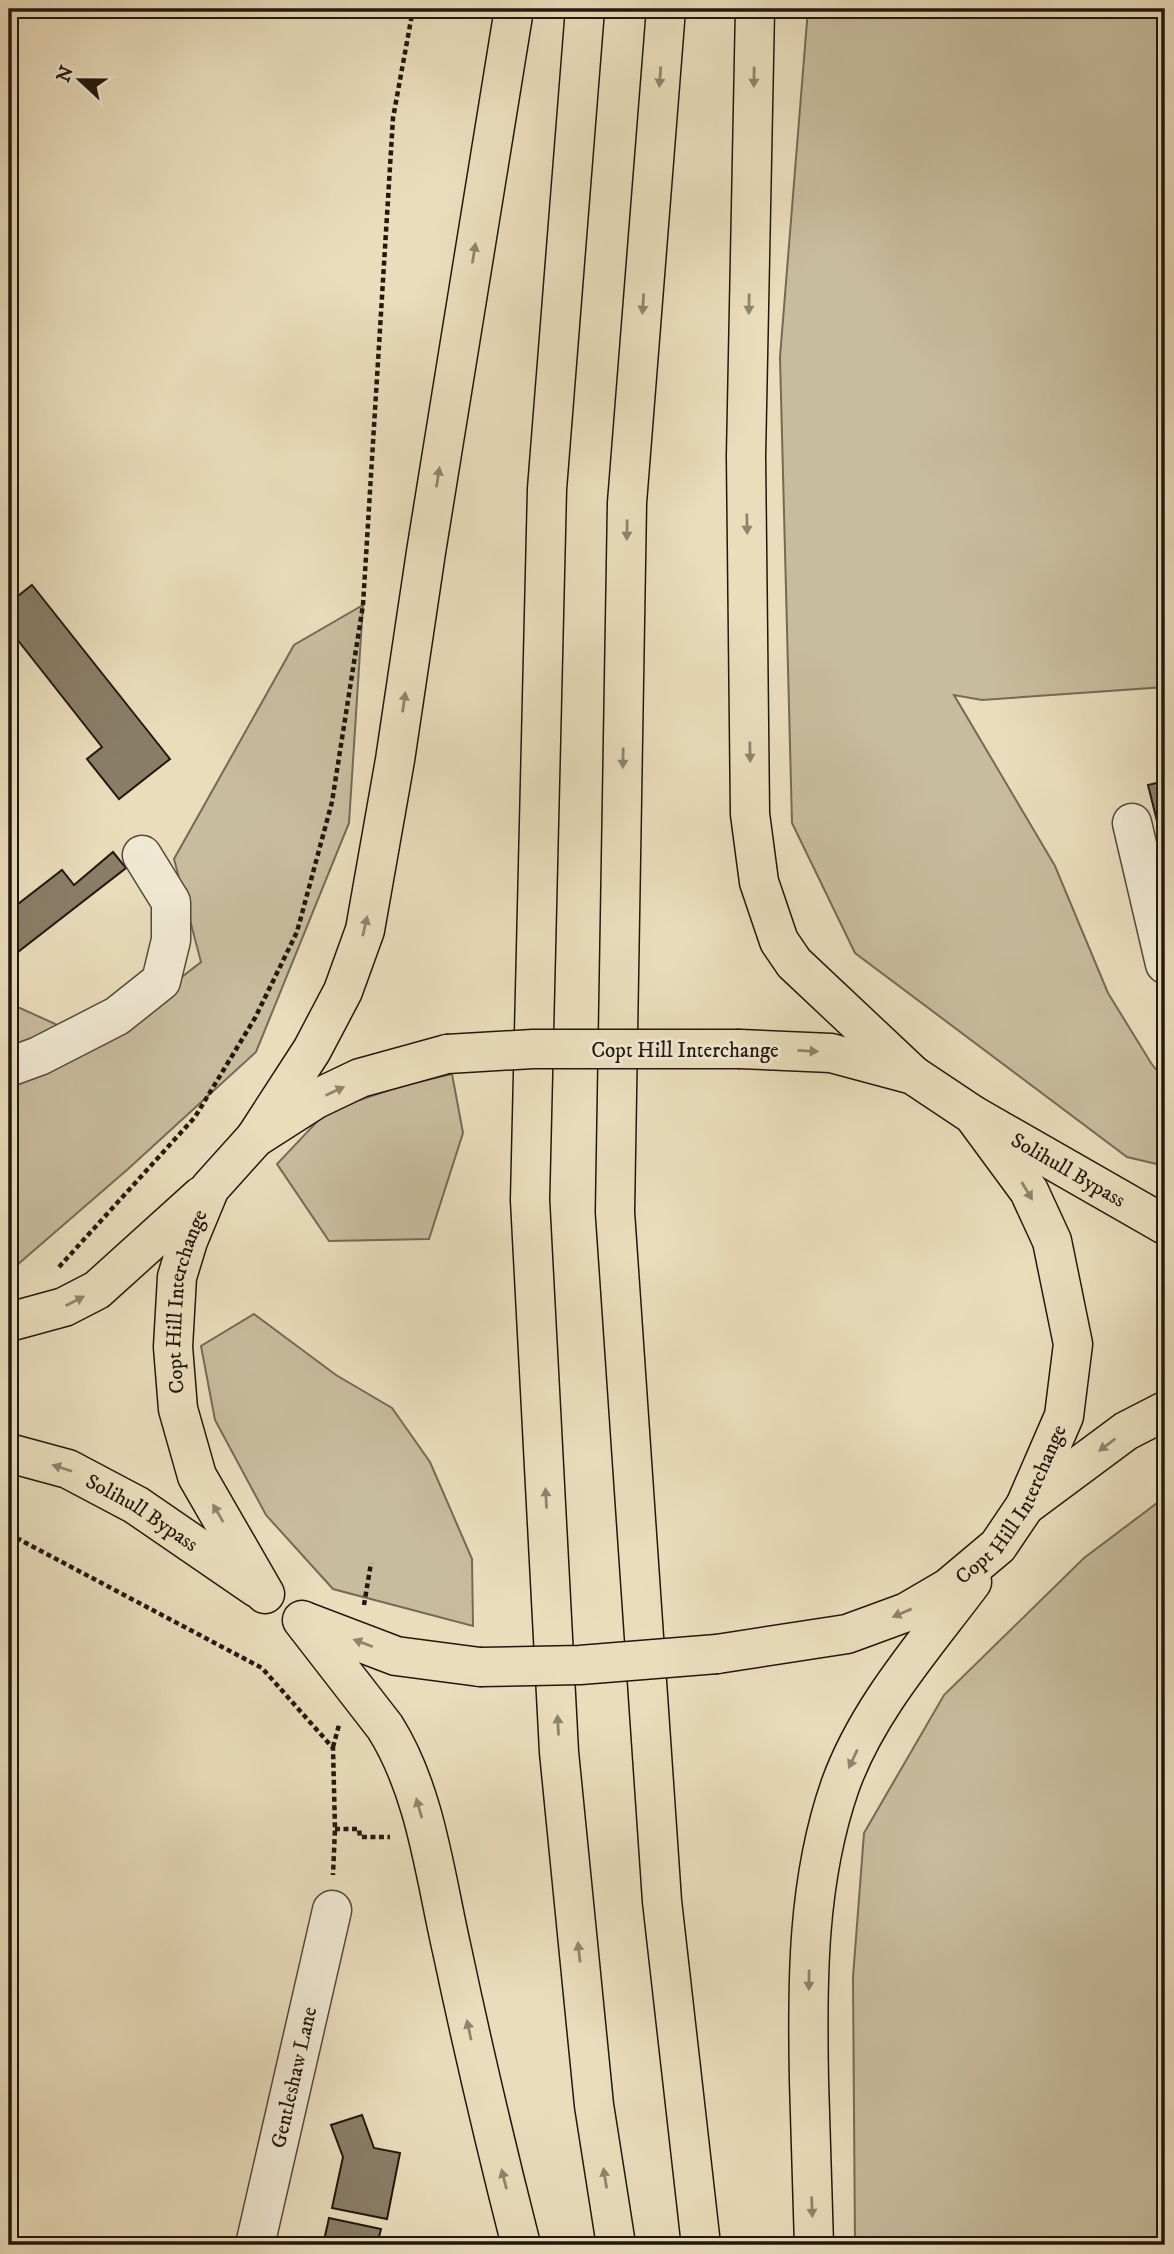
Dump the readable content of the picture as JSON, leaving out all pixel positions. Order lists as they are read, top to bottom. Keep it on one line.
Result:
{"streets":{"main road":["Copt Hill Interchange","Solihull Bypass"],"street":["Gentleshaw Lane"]},"crossings":[["Copt Hill Interchange","Solihull Bypass"]],"one_way":["Solihull Bypass"],"north":"left"}
